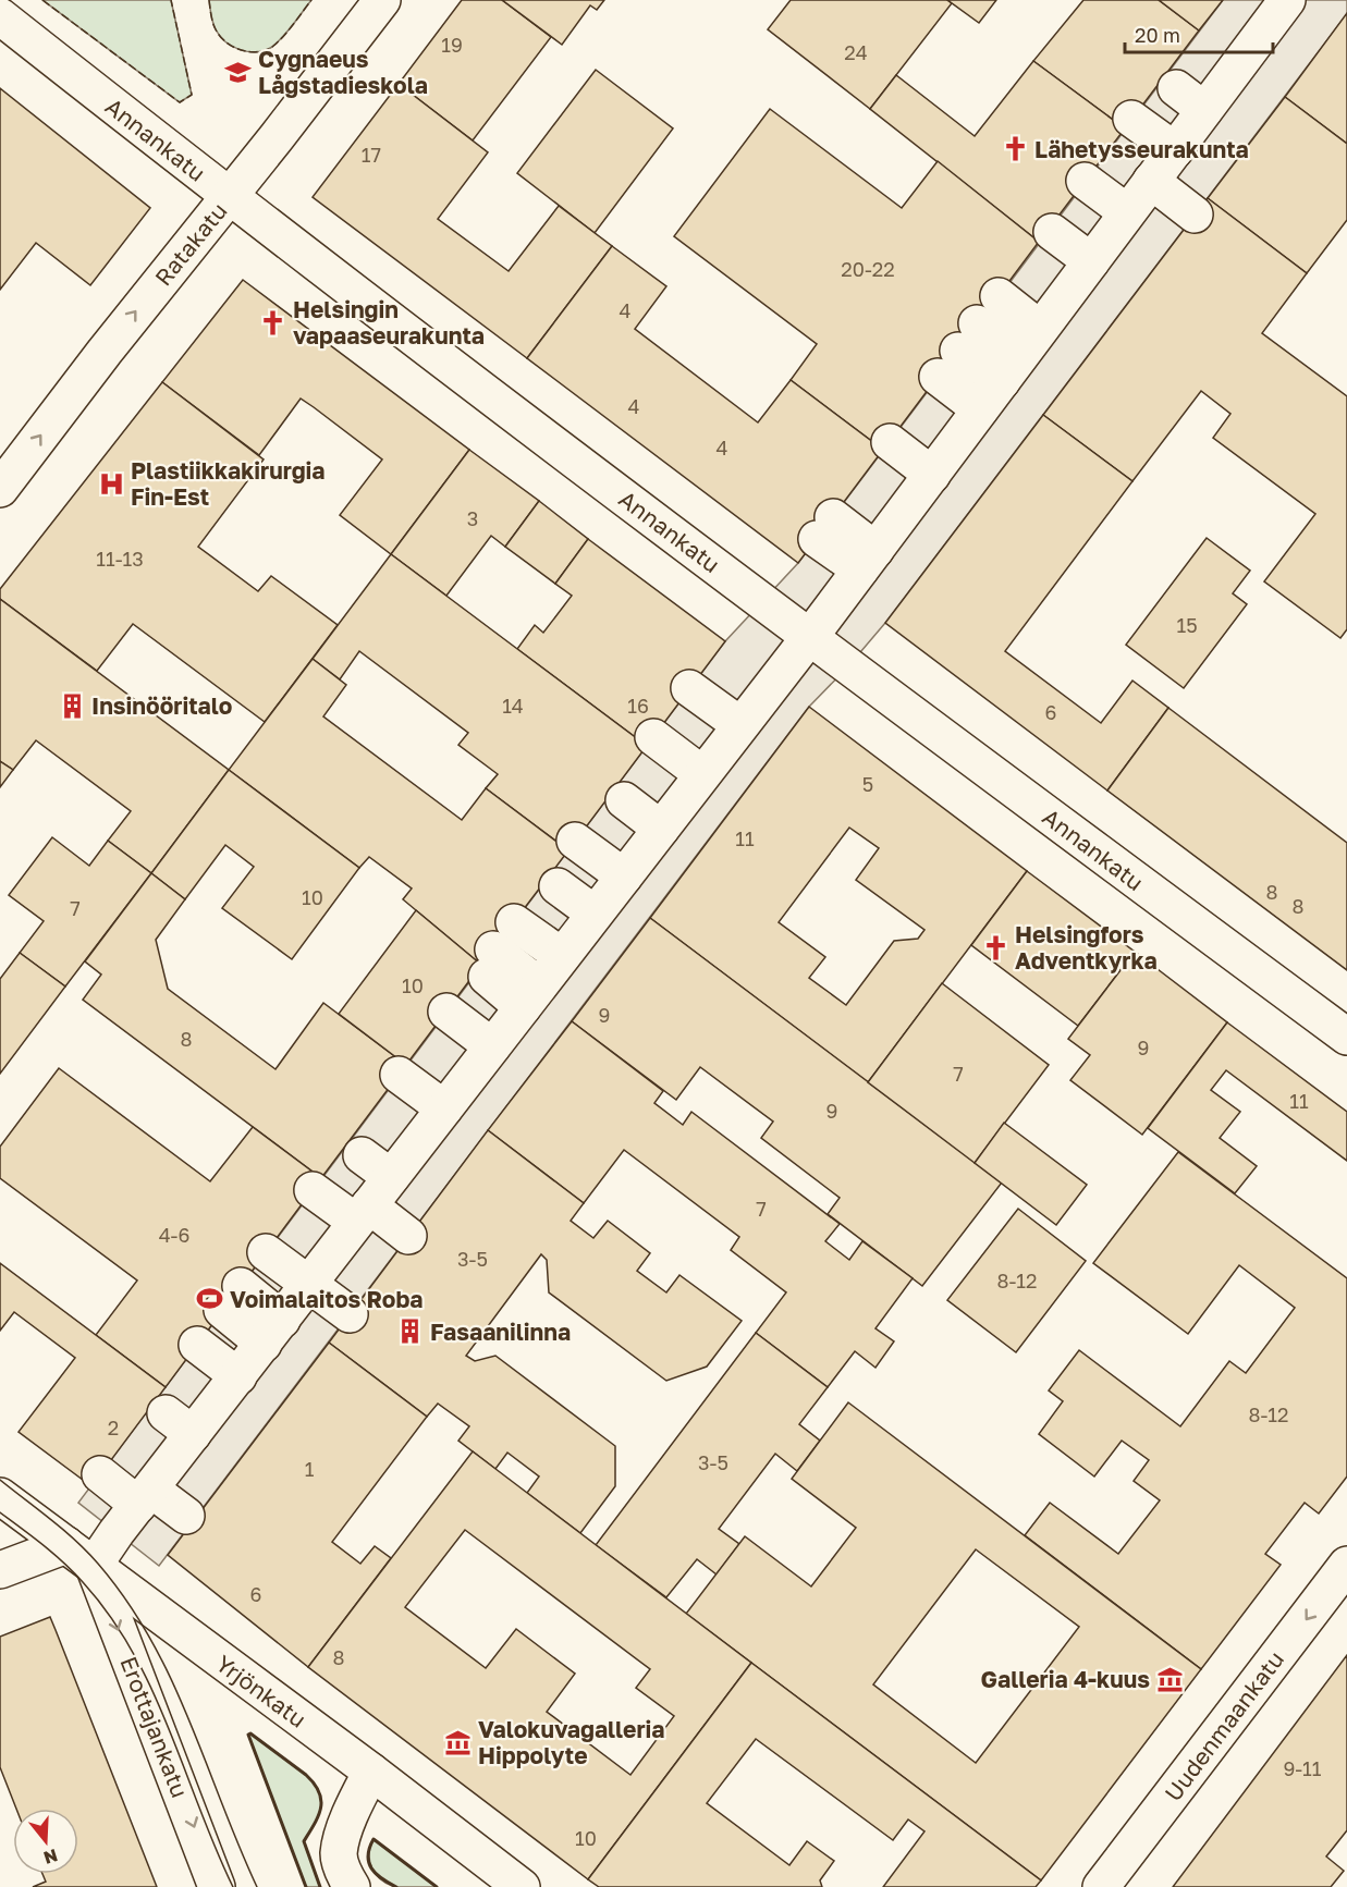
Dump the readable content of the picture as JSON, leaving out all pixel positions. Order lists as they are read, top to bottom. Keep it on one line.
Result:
{"streets":{"street":["Annankatu","Ratakatu","Yrjönkatu","Uudenmaankatu","Erottajankatu"]},"crossings":[["Annankatu","Ratakatu"],["Yrjönkatu","Erottajankatu"]],"one_way":["Ratakatu","Uudenmaankatu","Erottajankatu"],"places":{"school or university":["Cygnaeus Lågstadieskola"],"church":["Lähetysseurakunta","Helsingin vapaaseurakunta","Helsingfors Adventkyrka"],"hospital":["Plastiikkakirurgia Fin-Est"],"building":["Insinööritalo","Fasaanilinna"],"sports":["Voimalaitos Roba"],"museum":["Galleria 4-kuus","Valokuvagalleria Hippolyte"]},"house_numbers":["19","24","17","20-22","4","4","4","3","11-13","15","14","16","6","5","11","8","10","8","7","10","9","8","9","7","11","9","7","4-6","3-5","8-12","8-12","2","3-5","1","6","8","9-11","10"],"scale_bar":"20 m","north":"bottom"}
